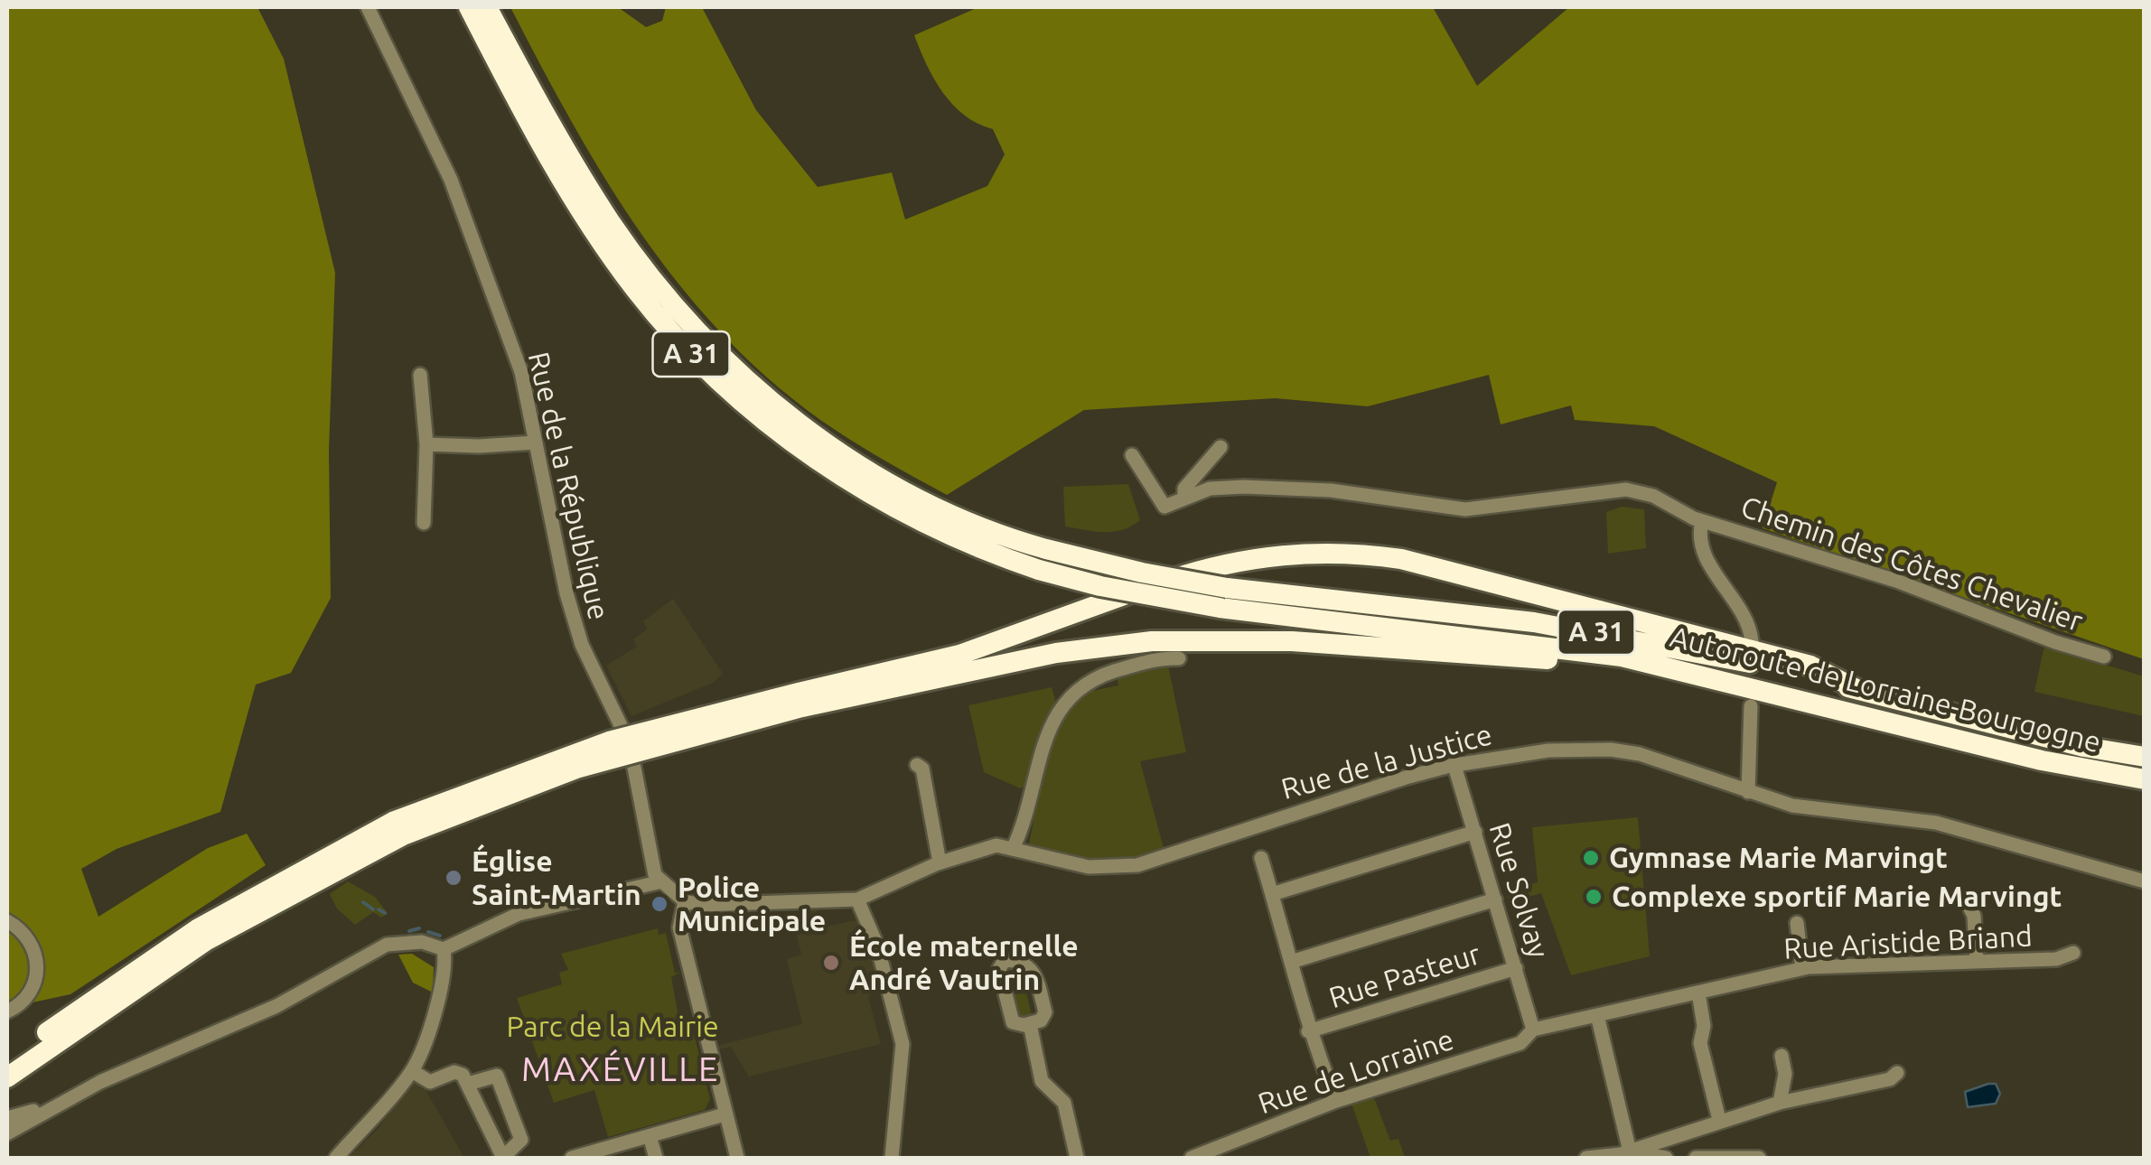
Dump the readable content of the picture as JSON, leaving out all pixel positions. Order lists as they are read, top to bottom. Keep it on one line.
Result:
{"streets":{"highway":["A 31","Autoroute de Lorraine-Bourgogne"],"street":["Rue de la République","Chemin des Côtes Chevalier","Rue de la Justice","Rue Solvay","Rue Aristide Briand","Rue Pasteur","Rue de Lorraine"]},"crossings":[["Rue de la Justice","Rue Solvay"],["Rue Solvay","Rue Aristide Briand"],["Rue Solvay","Rue Pasteur"],["Rue Solvay","Rue de Lorraine"],["Rue Aristide Briand","Rue de Lorraine"]],"districts":["MAXÉVILLE"],"parks":["Parc de la Mairie"],"places":["Gymnase Marie Marvingt","Église Saint-Martin","Complexe sportif Marie Marvingt","Police Municipale","École maternelle André Vautrin"]}
